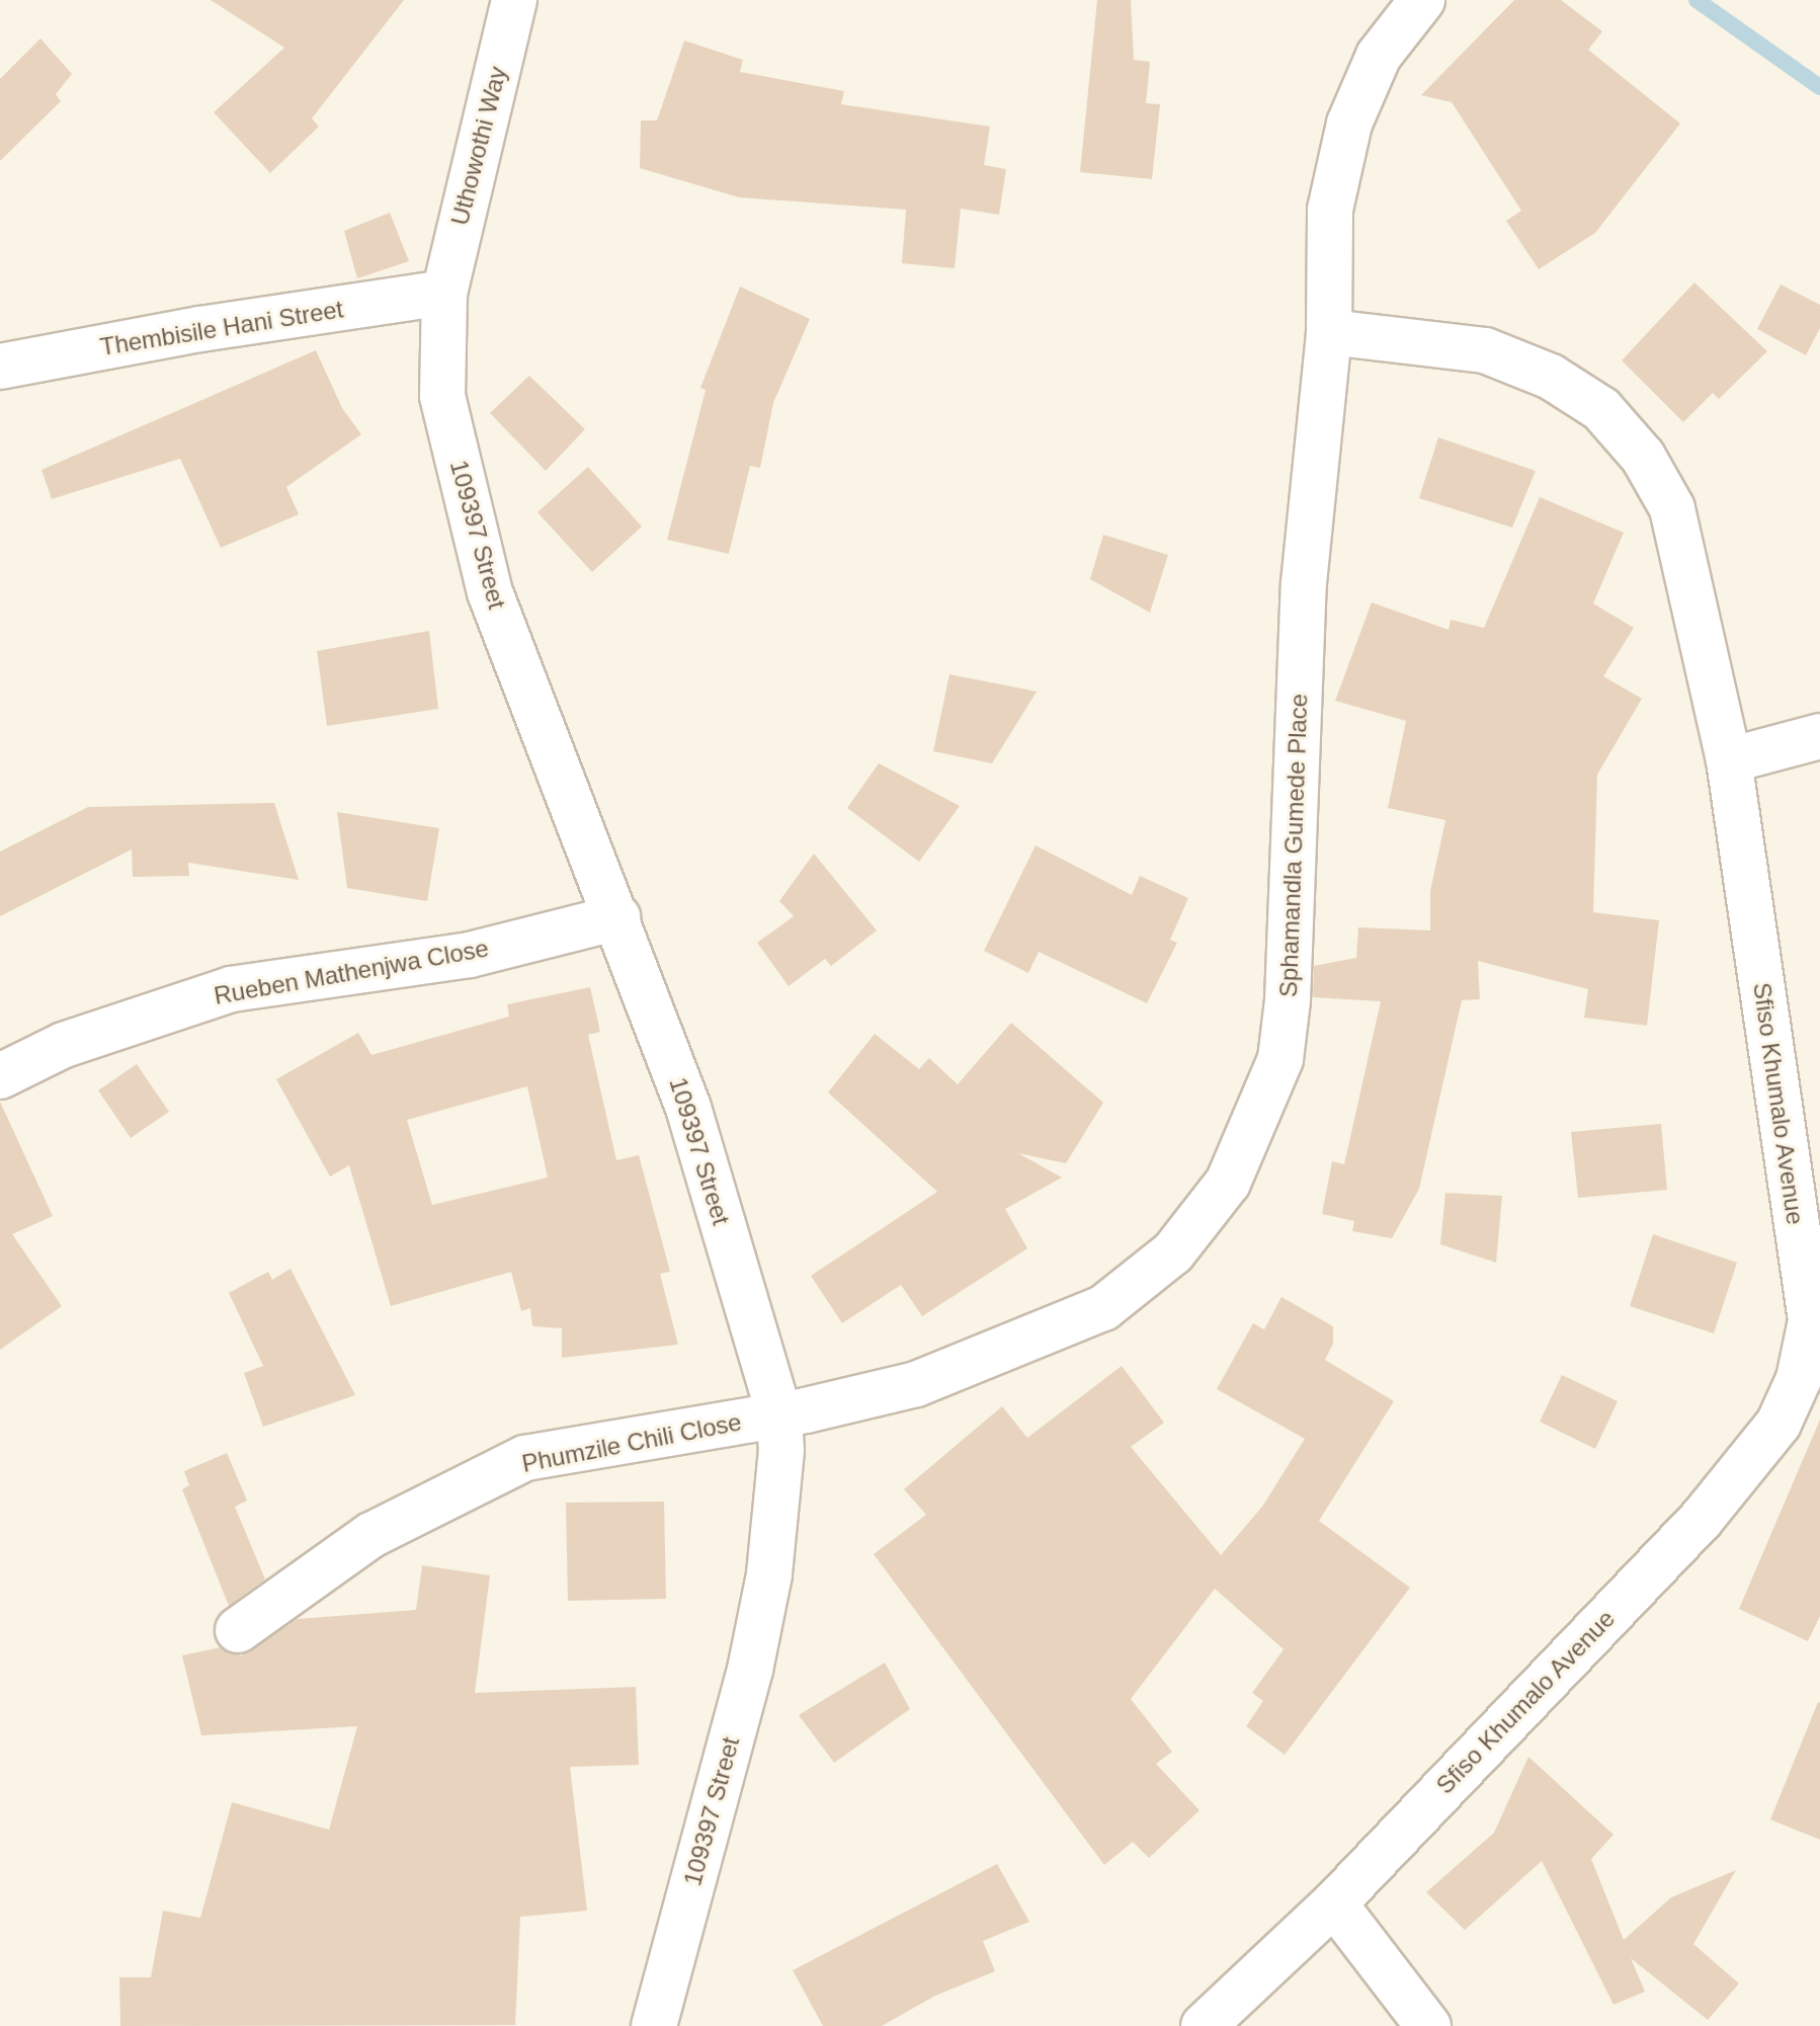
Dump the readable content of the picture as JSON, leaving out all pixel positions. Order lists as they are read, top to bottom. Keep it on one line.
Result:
{"streets":{"street":["Uthowothi Way","Thembisile Hani Street","109397 Street","Sphamandla Gumede Place","Rueben Mathenjwa Close","Sfiso Khumalo Avenue","Phumzile Chili Close"]},"crossings":[["Uthowothi Way","Thembisile Hani Street"],["Uthowothi Way","109397 Street"],["Thembisile Hani Street","109397 Street"],["109397 Street","Sphamandla Gumede Place"],["109397 Street","Rueben Mathenjwa Close"],["109397 Street","Phumzile Chili Close"],["Sphamandla Gumede Place","Sfiso Khumalo Avenue"],["Sphamandla Gumede Place","Phumzile Chili Close"]]}
